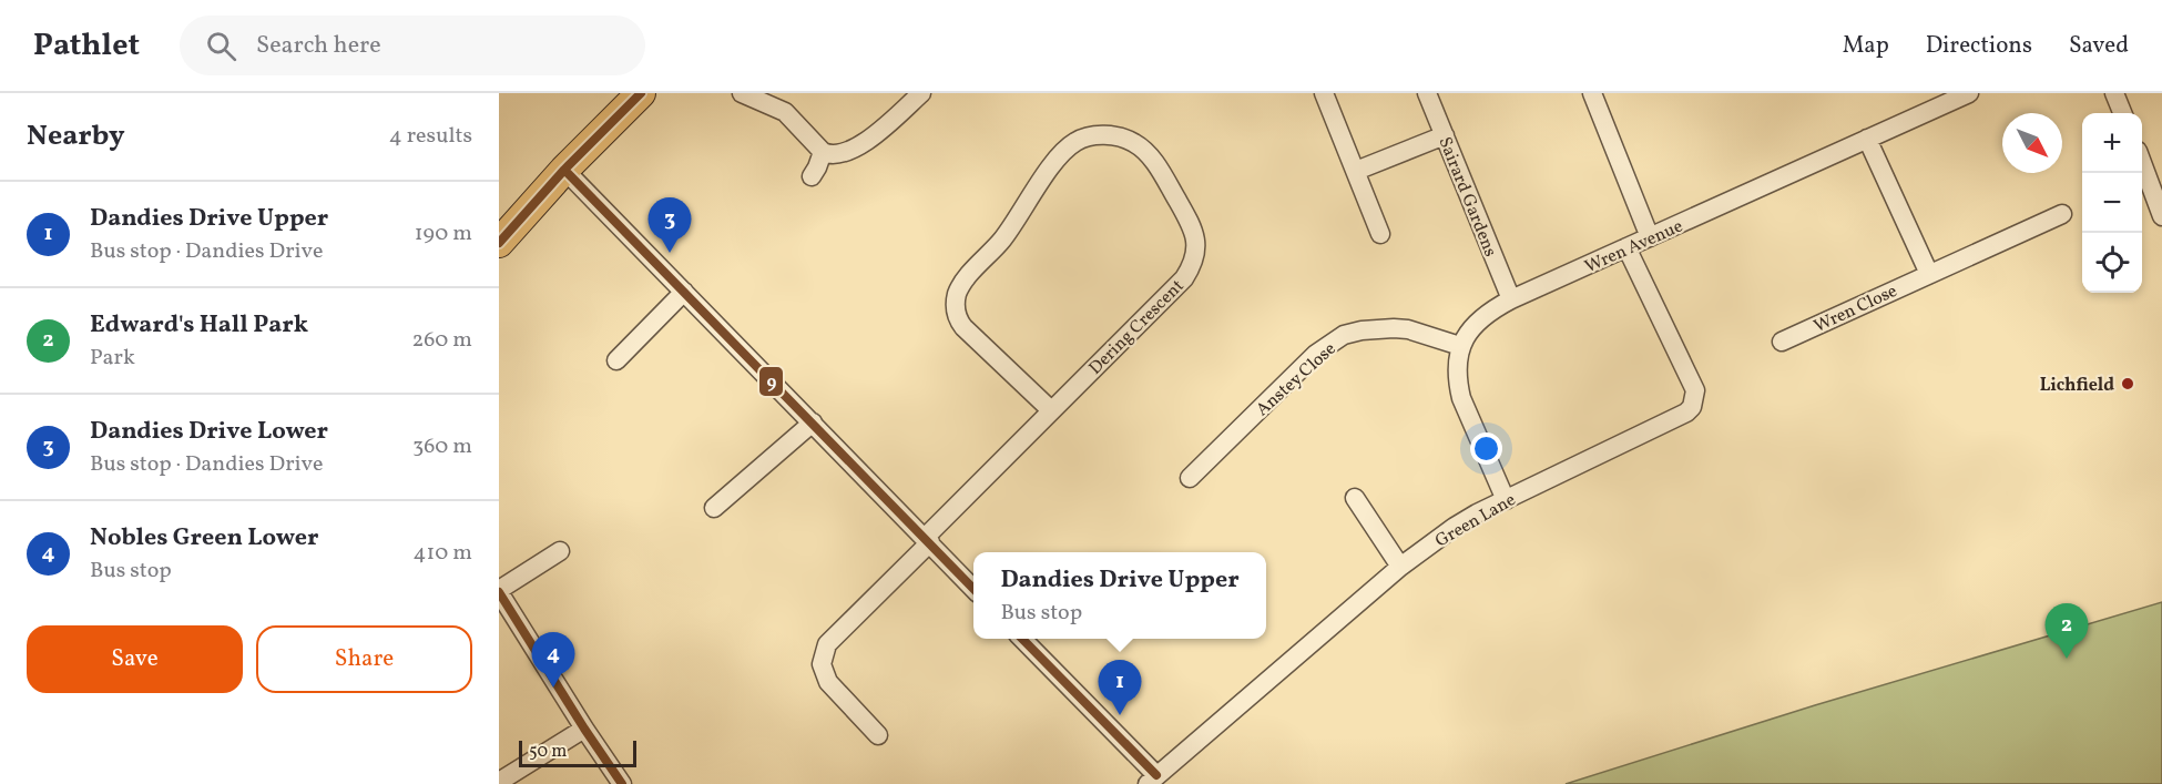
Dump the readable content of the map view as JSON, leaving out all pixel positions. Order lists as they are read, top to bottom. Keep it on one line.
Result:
{"streets":{"street":["Sairard Gardens","Wren Avenue","Wren Close","Dering Crescent","Anstey Close","Green Lane"]},"crossings":[["Sairard Gardens","Wren Avenue"],["Wren Avenue","Anstey Close"],["Wren Avenue","Green Lane"]],"places":["Lichfield"],"lines":["transit line 9"],"scale_bar":"50 m","north":"bottom right","page":{"header":"Pathlet","search":"Search here","nav":["Map","Directions","Saved"],"heading":["Nearby","4 results"],"map_buttons":["+","−"],"list":[{"mark":"1","name":"Dandies Drive Upper","note":"Bus stop · Dandies Drive","value":"190 m"},{"mark":"2","name":"Edward's Hall Park","note":"Park","value":"260 m"},{"mark":"3","name":"Dandies Drive Lower","note":"Bus stop · Dandies Drive","value":"360 m"},{"mark":"4","name":"Nobles Green Lower","note":"Bus stop","value":"410 m"}],"pins":["3","2","4","1"],"popup":["Dandies Drive Upper","Bus stop"],"buttons":["Save","Share"],"scale":"50 m"}}
